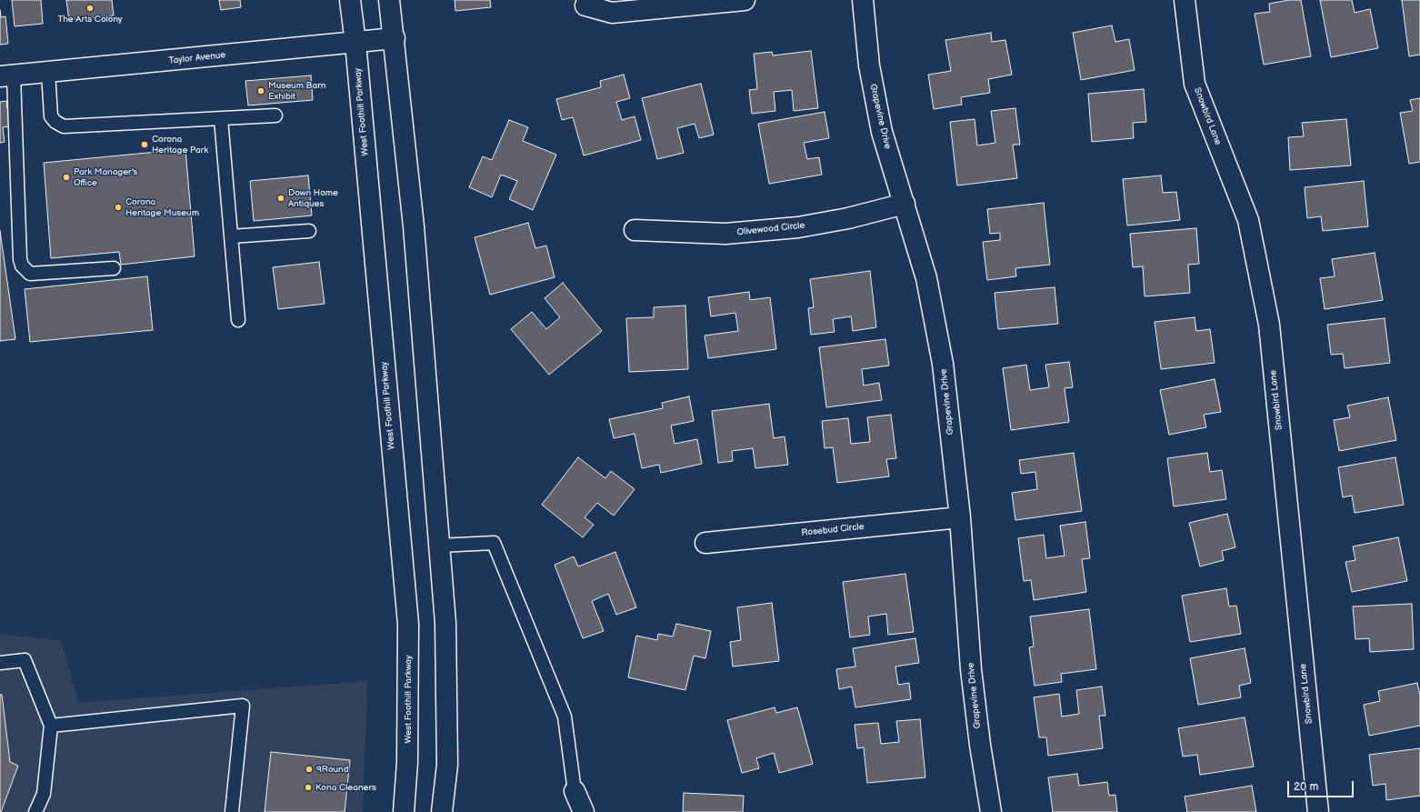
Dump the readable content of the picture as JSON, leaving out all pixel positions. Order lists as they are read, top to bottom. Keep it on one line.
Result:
{"streets":{"street":["Taylor Avenue","West Foothill Parkway","Grapevine Drive","Snowbird Lane","Olivewood Circle","Rosebud Circle"]},"crossings":[["Taylor Avenue","West Foothill Parkway"],["Grapevine Drive","Olivewood Circle"],["Grapevine Drive","Rosebud Circle"]],"places":["The Arts Colony","Museum Barn Exhibit","Corona Heritage Park","Park Manager's Office","Down Home Antiques","Corona Heritage Museum","9Round","Kona Cleaners"],"scale_bar":"20 m"}
